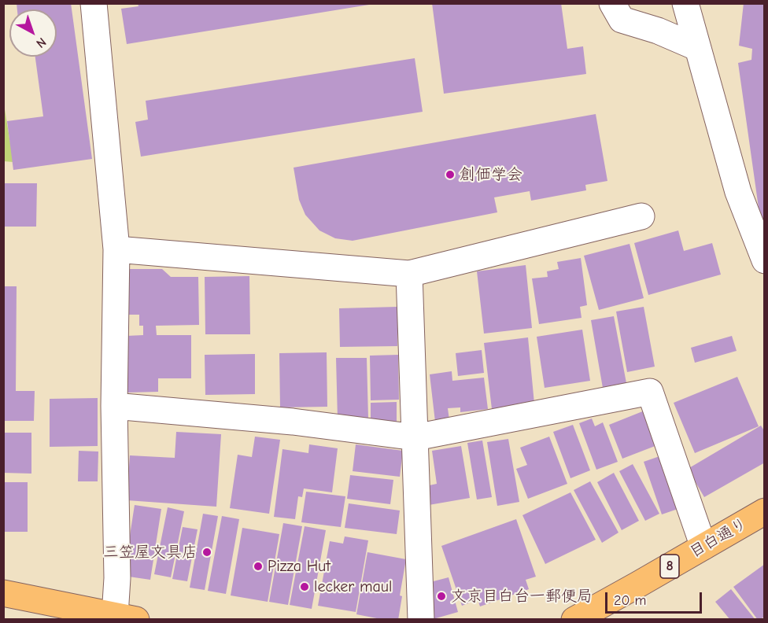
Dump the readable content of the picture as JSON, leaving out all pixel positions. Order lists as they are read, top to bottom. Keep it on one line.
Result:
{"streets":{"main road":["目白通り","8"]},"places":["創価学会","三笠屋文具店","Pizza Hut","lecker maul","文京目白台一郵便局"],"scale_bar":"20 m","north":"bottom right"}
